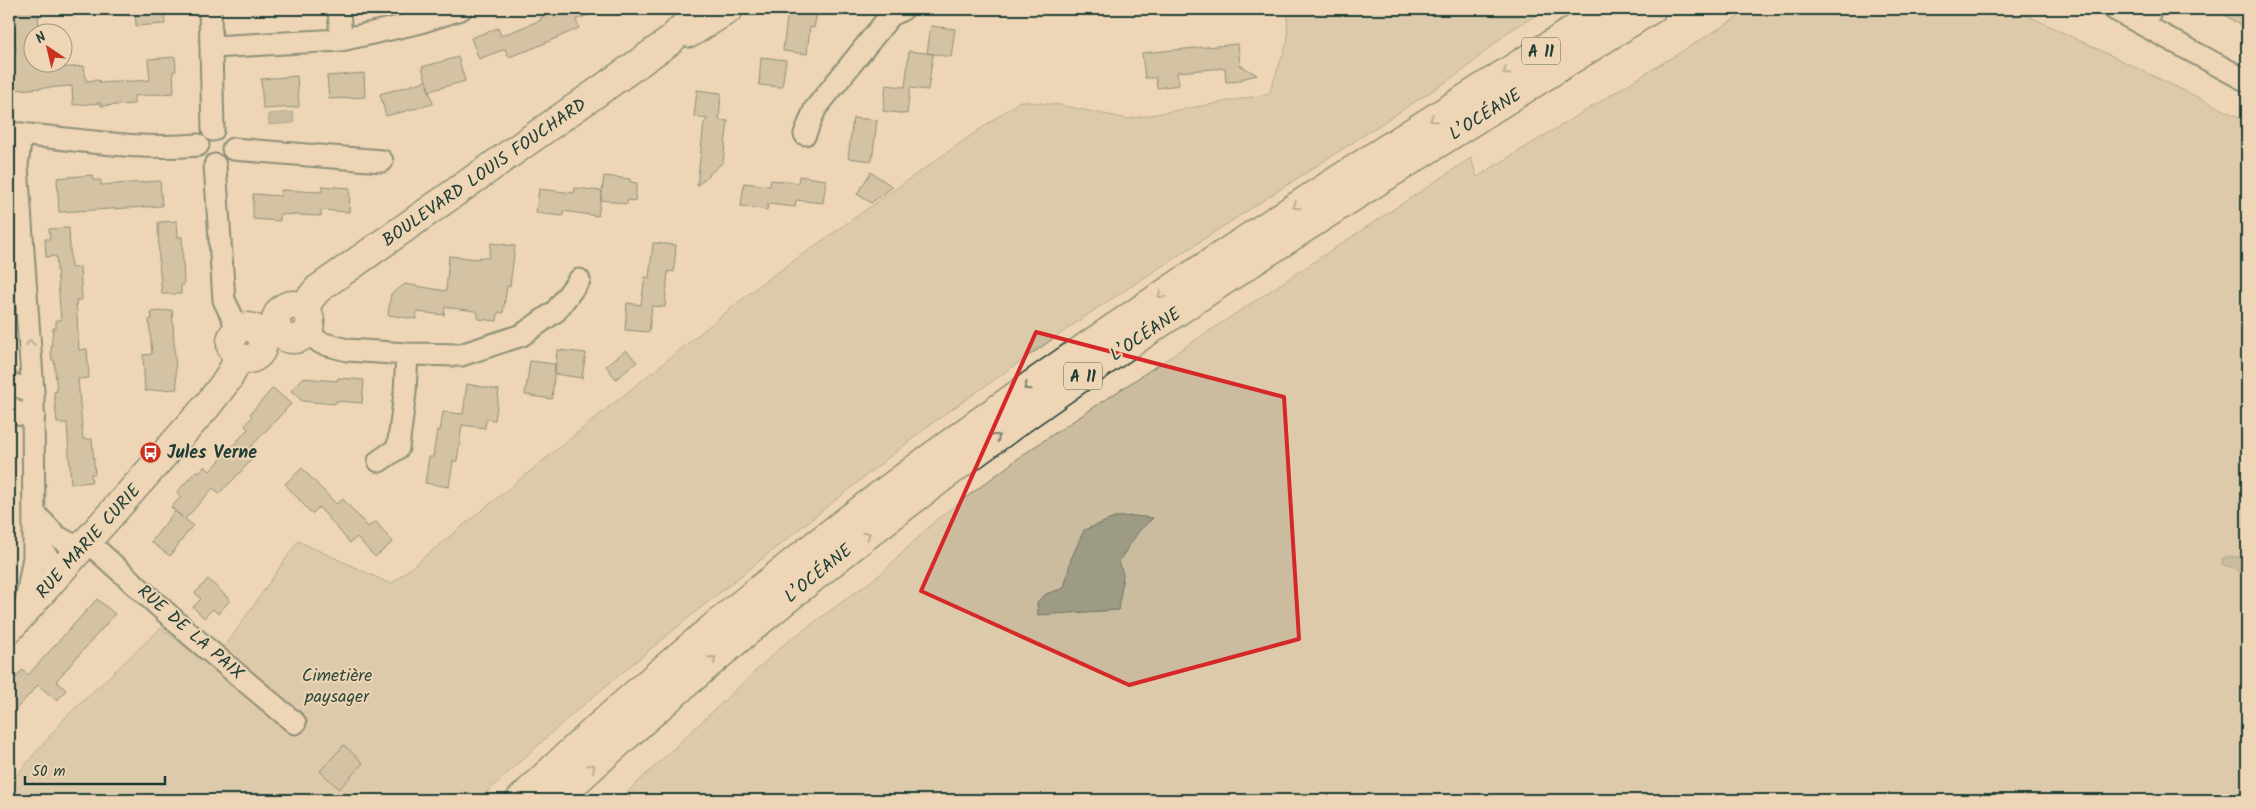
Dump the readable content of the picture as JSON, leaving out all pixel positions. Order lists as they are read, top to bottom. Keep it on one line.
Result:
{"streets":{"main road":["A 11","L’OCÉANE","BOULEVARD LOUIS FOUCHARD","RUE MARIE CURIE"],"street":["RUE DE LA PAIX"]},"crossings":[["BOULEVARD LOUIS FOUCHARD","RUE MARIE CURIE"],["RUE MARIE CURIE","RUE DE LA PAIX"]],"parks":["Cimetière paysager"],"places":{"bus stop":["Jules Verne"]},"scale_bar":"50 m","north":"top left"}
